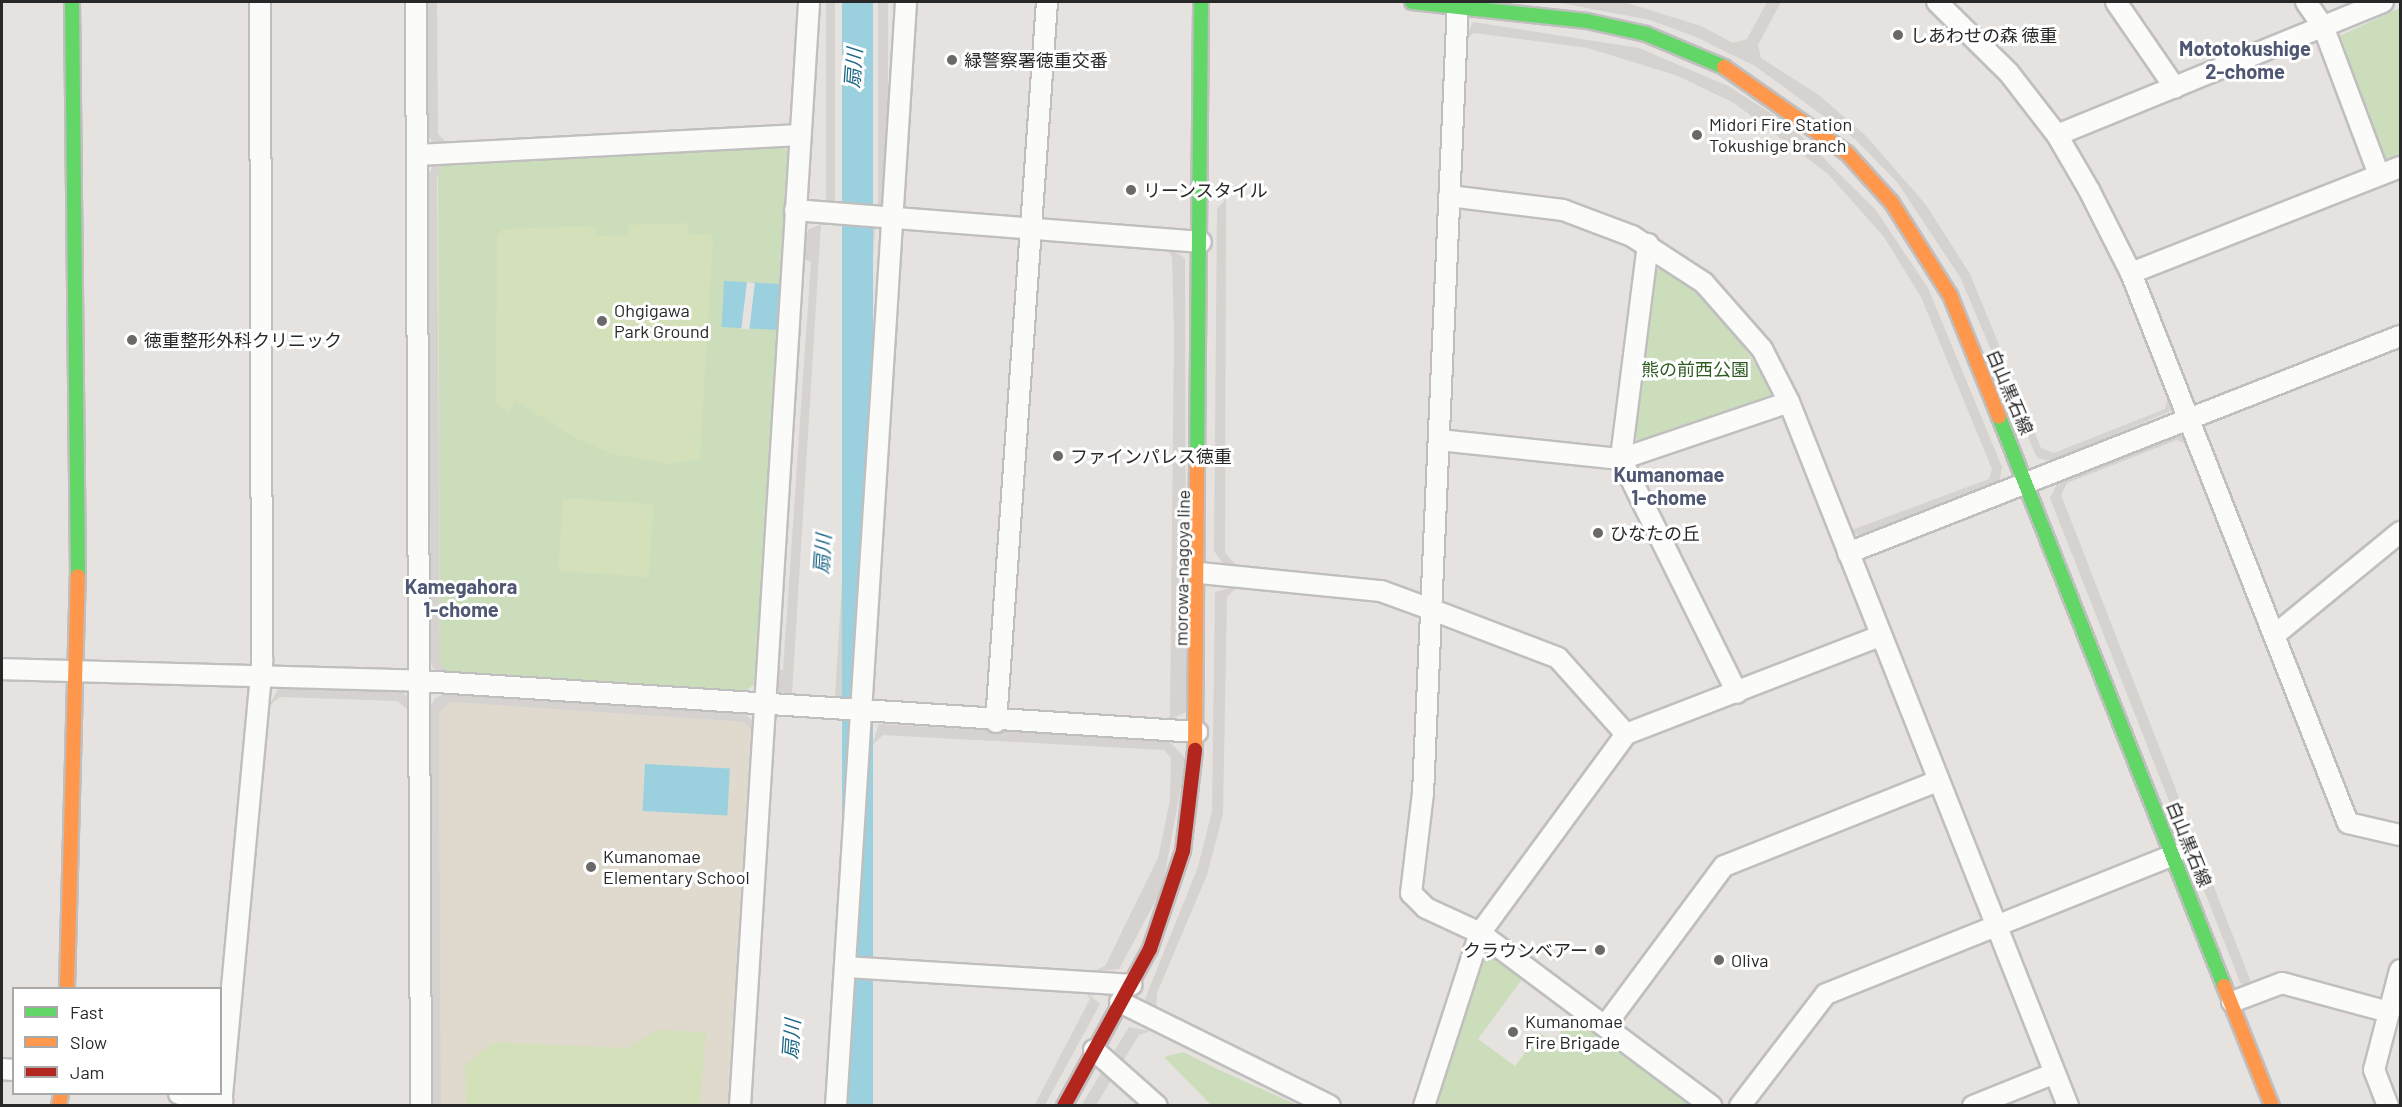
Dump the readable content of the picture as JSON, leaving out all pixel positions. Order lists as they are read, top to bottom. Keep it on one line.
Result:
{"streets":{"street":["白山黒石線","morowa-nagoya line"]},"districts":["Mototokushige 2-chome","Kumanomae 1-chome","Kamegahora 1-chome"],"water":["扇川"],"parks":["熊の前西公園"],"places":["しあわせの森 徳重","緑警察署徳重交番","Midori Fire Station Tokushige branch","リーンスタイル","Ohgigawa Park Ground","徳重整形外科クリニック","ファインパレス徳重","ひなたの丘","Kumanomae Elementary School","クラウンベアー","Oliva","Kumanomae Fire Brigade"],"legend":["Fast","Slow","Jam"]}
